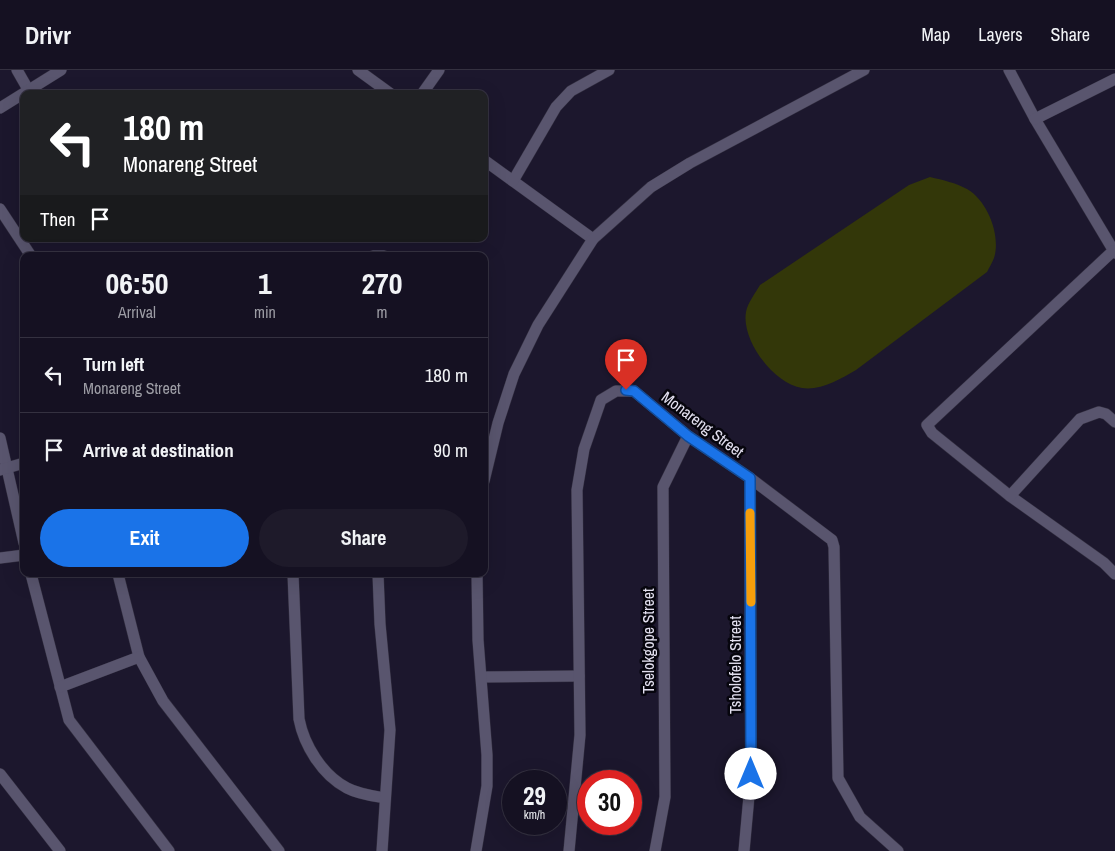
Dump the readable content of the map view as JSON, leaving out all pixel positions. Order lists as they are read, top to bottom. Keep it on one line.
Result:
{"streets":{"street":["Monareng Street","Tselokgope Street","Tsholofelo Street"]},"crossings":[["Monareng Street","Tselokgope Street"],["Monareng Street","Tsholofelo Street"]],"page":{"header":"Drivr","nav":["Map","Layers","Share"],"turn":["180 m","Monareng Street"],"then":"Then","eta":["06:50","Arrival","1","min","270","m"],"list":[{"name":"Turn left","note":"Monareng Street","value":"180 m"},{"name":"Arrive at destination","value":"90 m"}],"buttons":["Exit","Share"],"speed":"29 km/h","limit":"30"}}
